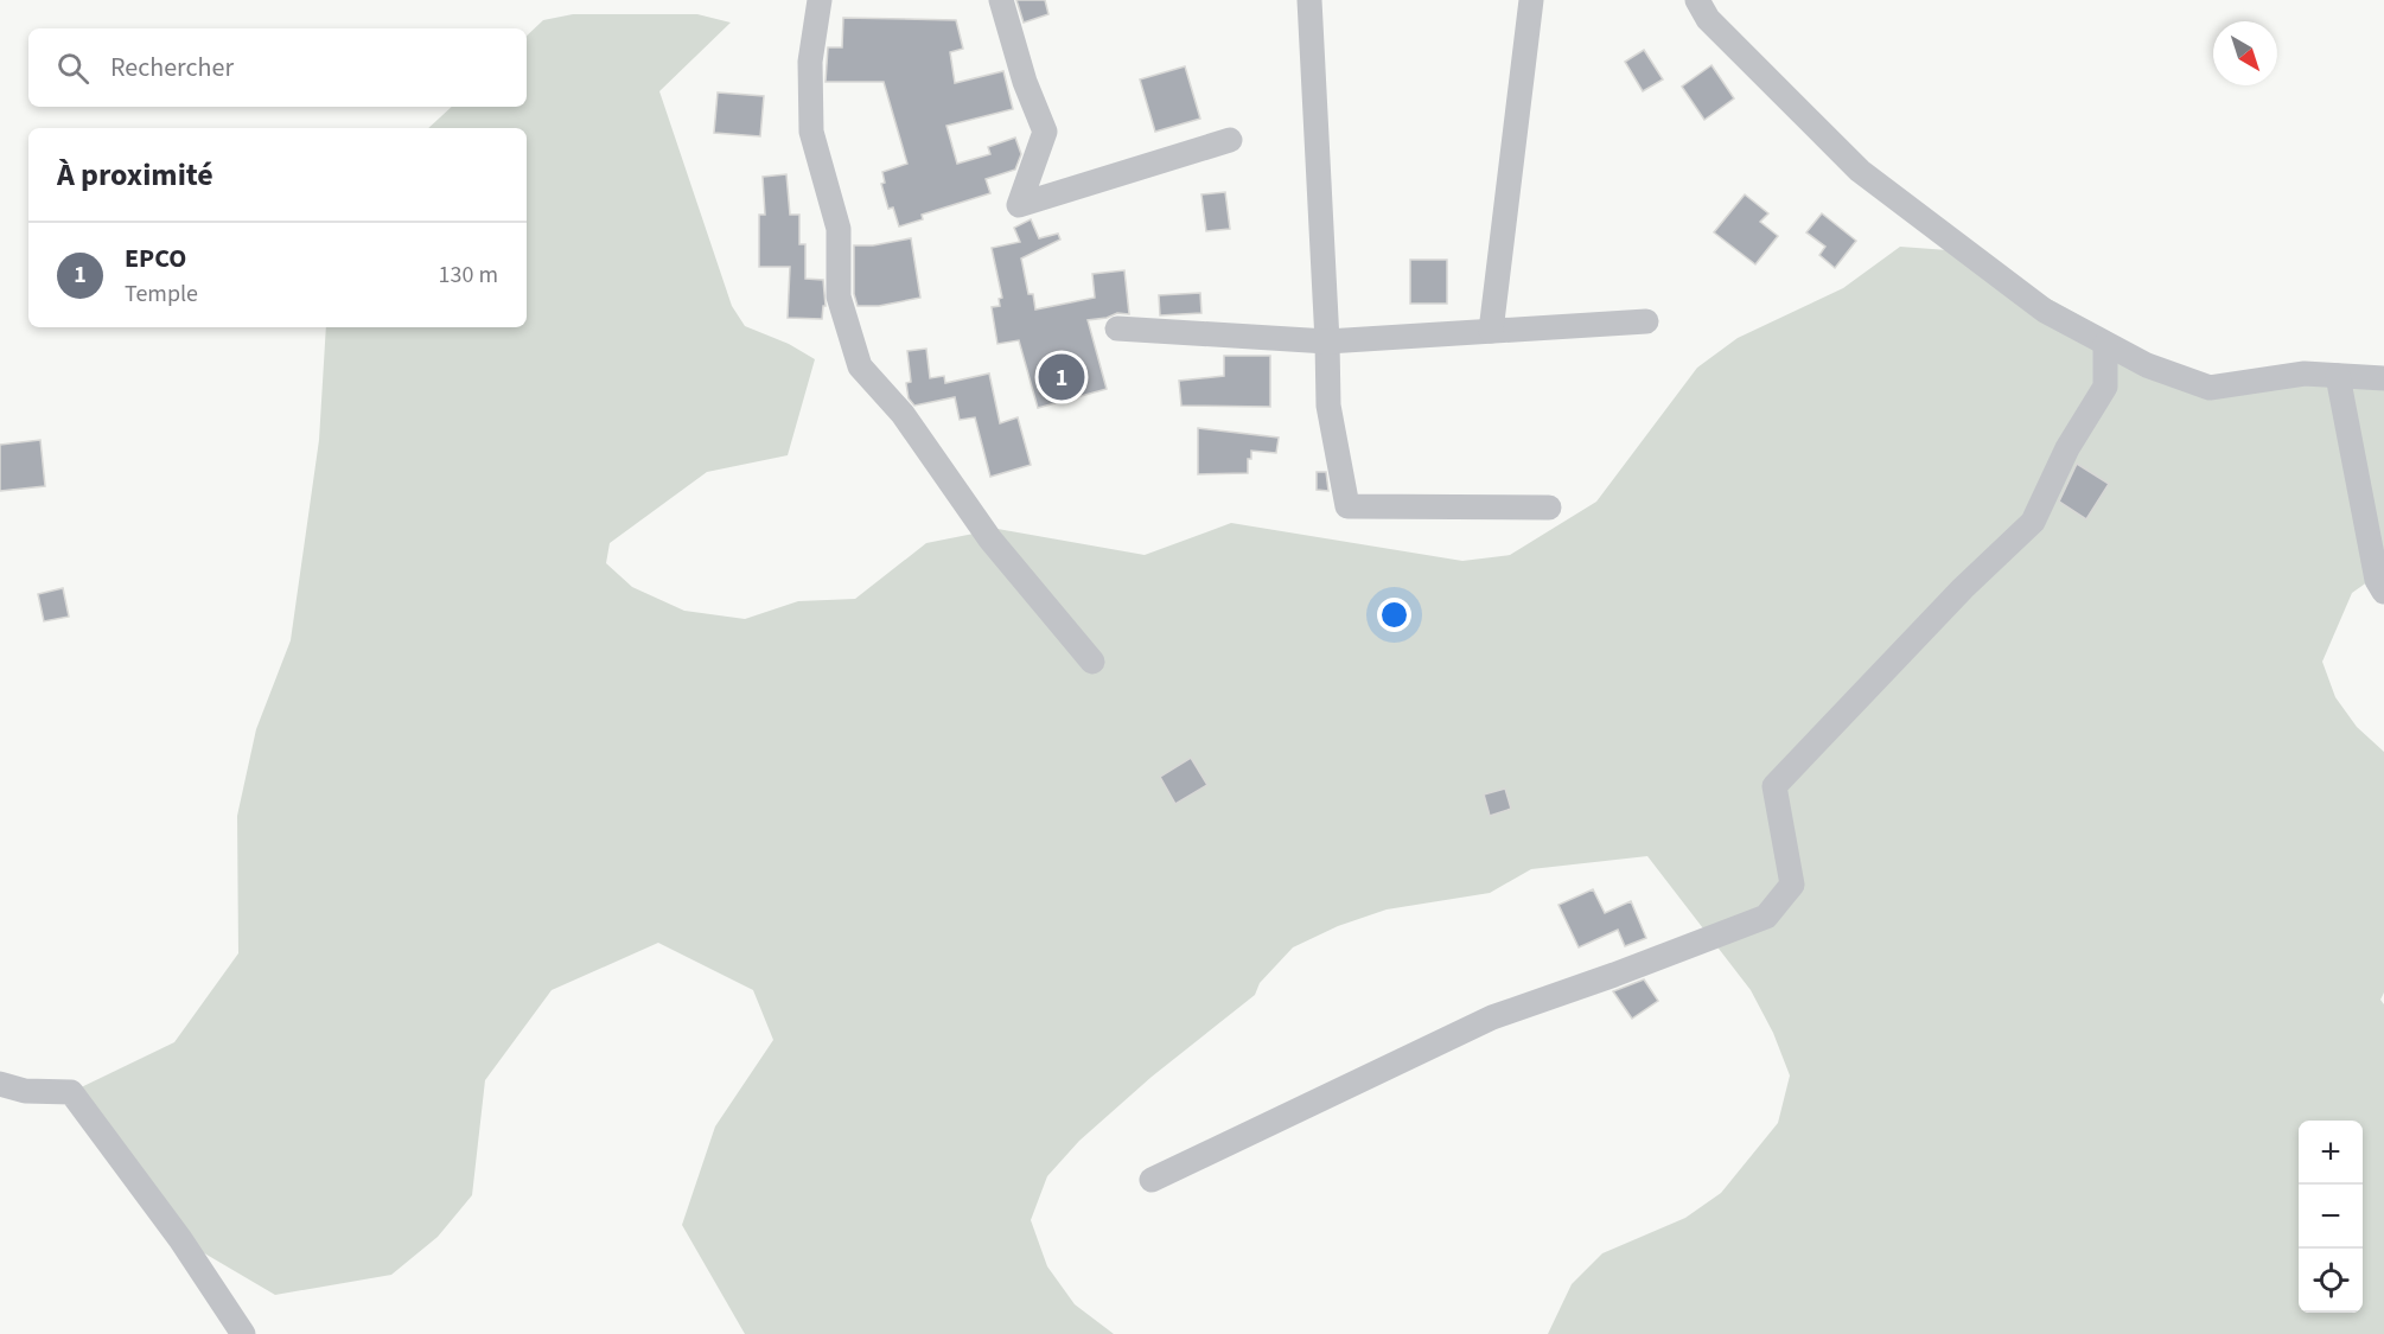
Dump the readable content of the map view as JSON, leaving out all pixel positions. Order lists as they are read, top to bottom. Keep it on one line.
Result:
{"north":"bottom right","page":{"search":"Rechercher","heading":"À proximité","list":[{"mark":"1","name":"EPCO","note":"Temple","value":"130 m"}],"pins":"1","map_buttons":["+","−"]}}
